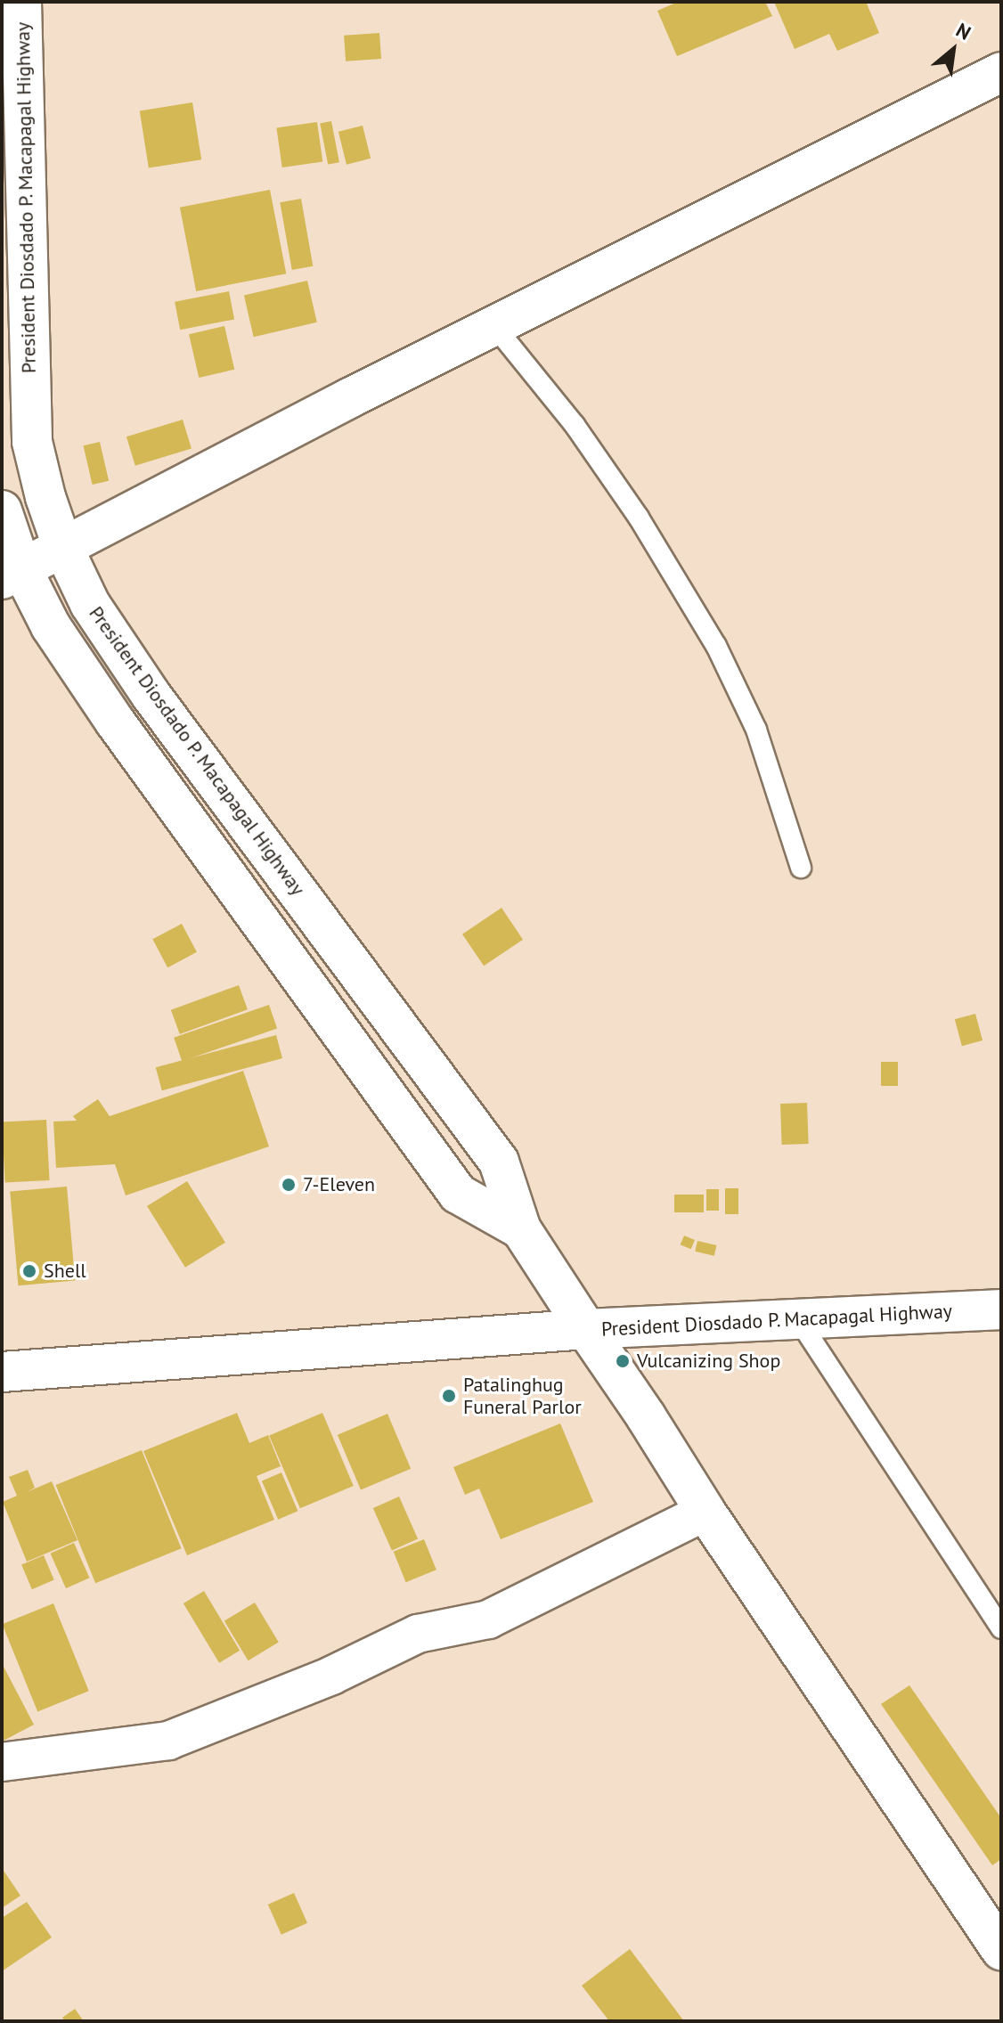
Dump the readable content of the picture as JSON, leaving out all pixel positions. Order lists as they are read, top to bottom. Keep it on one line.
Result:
{"streets":{"main road":["President Diosdado P. Macapagal Highway"]},"places":["7-Eleven","Shell","Vulcanizing Shop","Patalinghug Funeral Parlor"],"north":"top right"}
